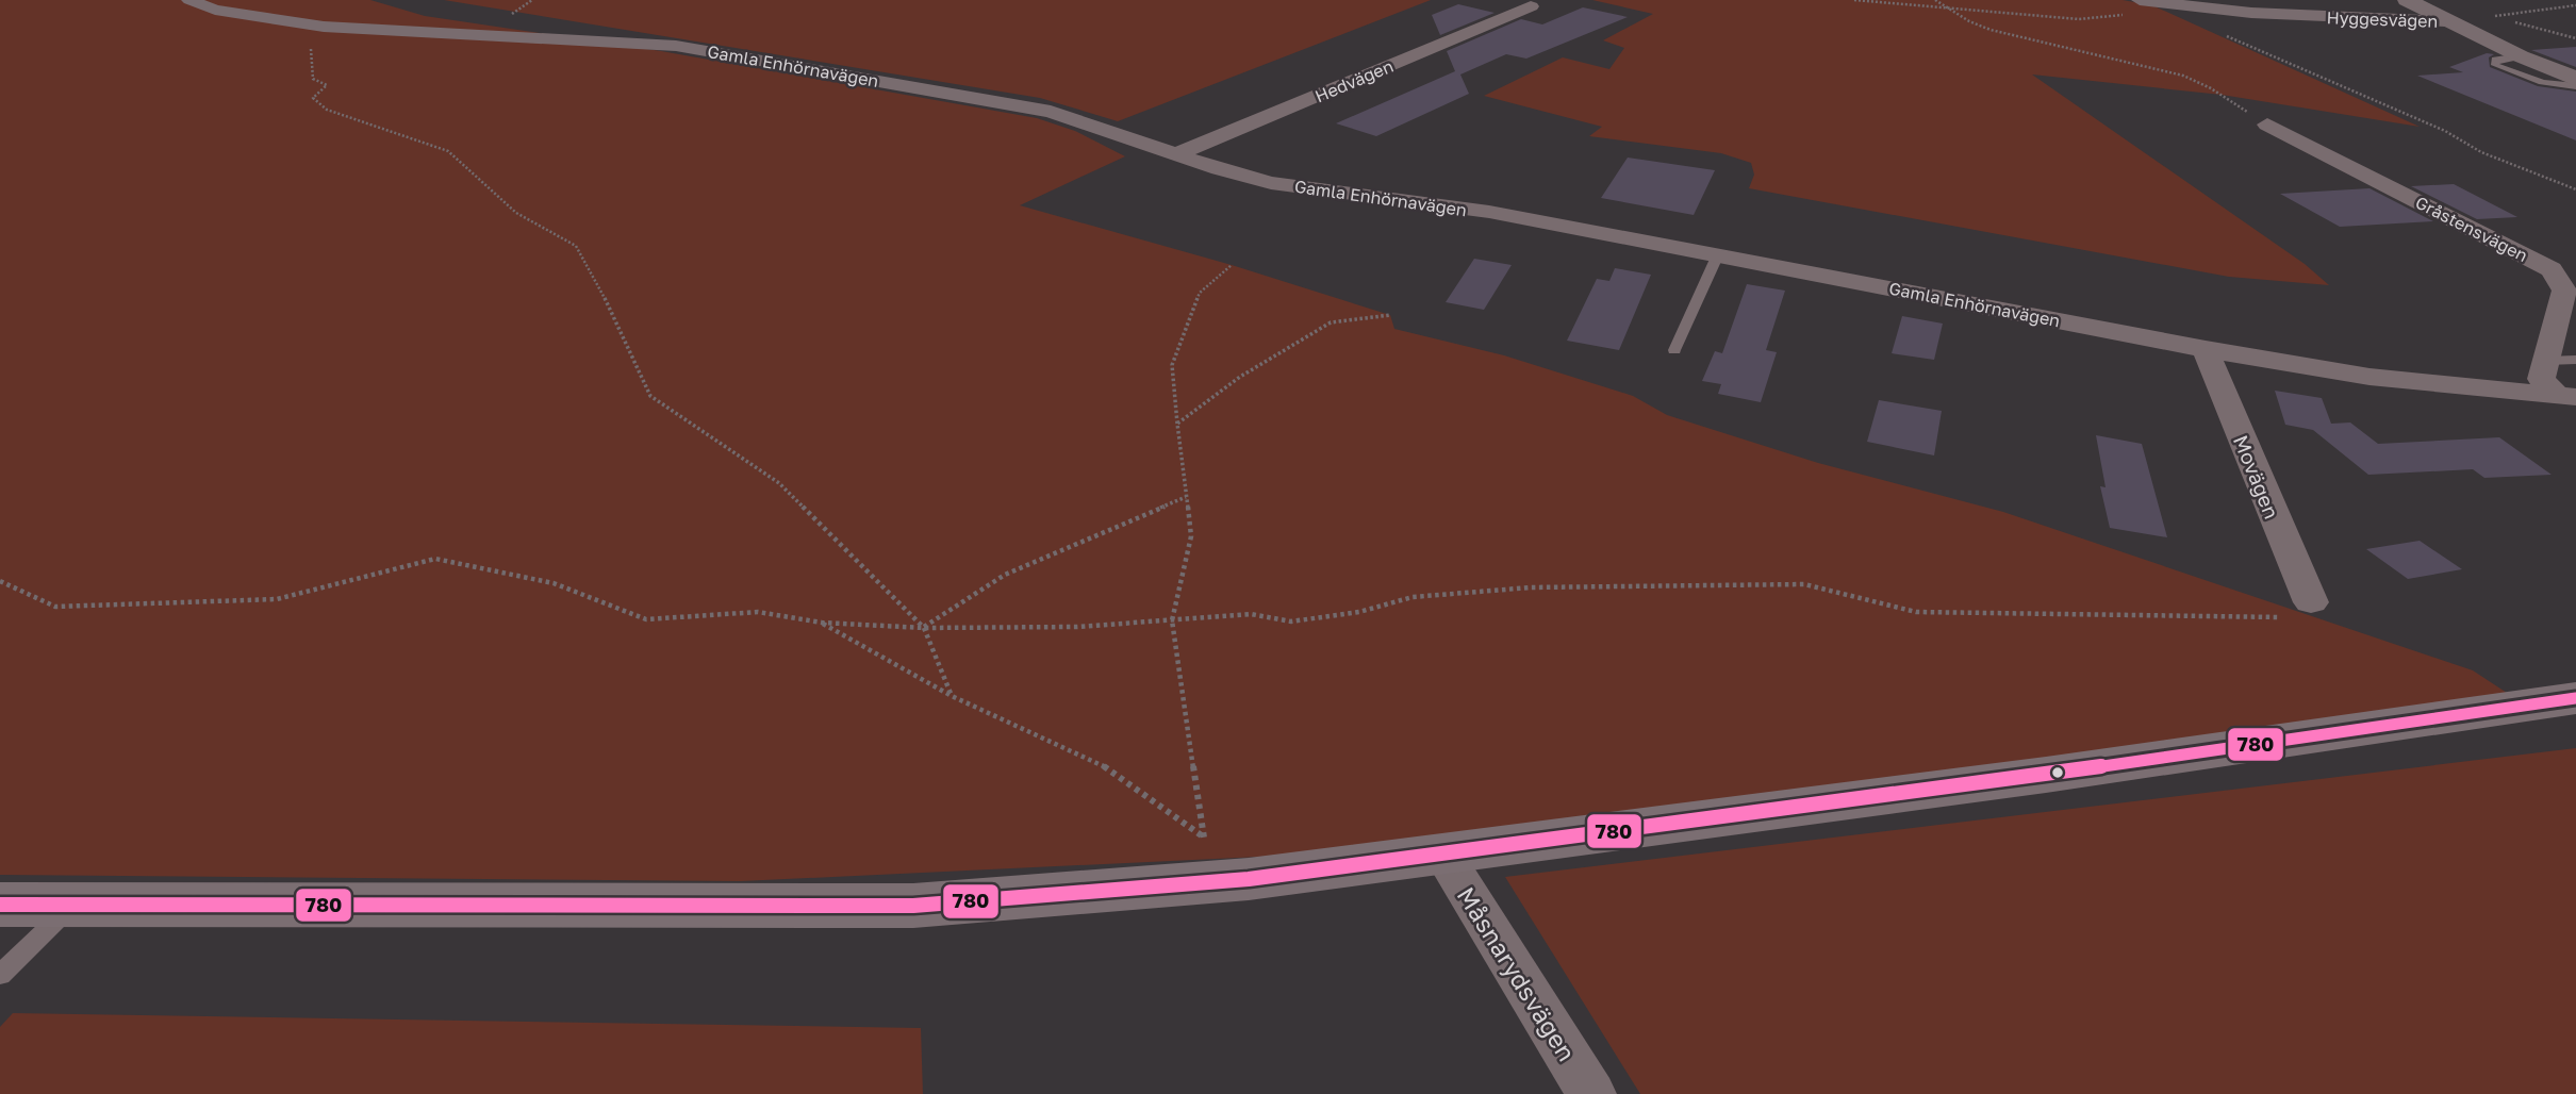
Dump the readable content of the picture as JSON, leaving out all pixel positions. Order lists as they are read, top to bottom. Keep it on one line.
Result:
{"streets":{"street":["Hyggesvägen","Gamla Enhörnavägen","Hedvägen","Gråstensvägen","Movägen","Måsnarydsvägen"]},"crossings":[["Gamla Enhörnavägen","Hedvägen"],["Gamla Enhörnavägen","Gråstensvägen"],["Gamla Enhörnavägen","Movägen"]],"lines":["transit line 780"]}
